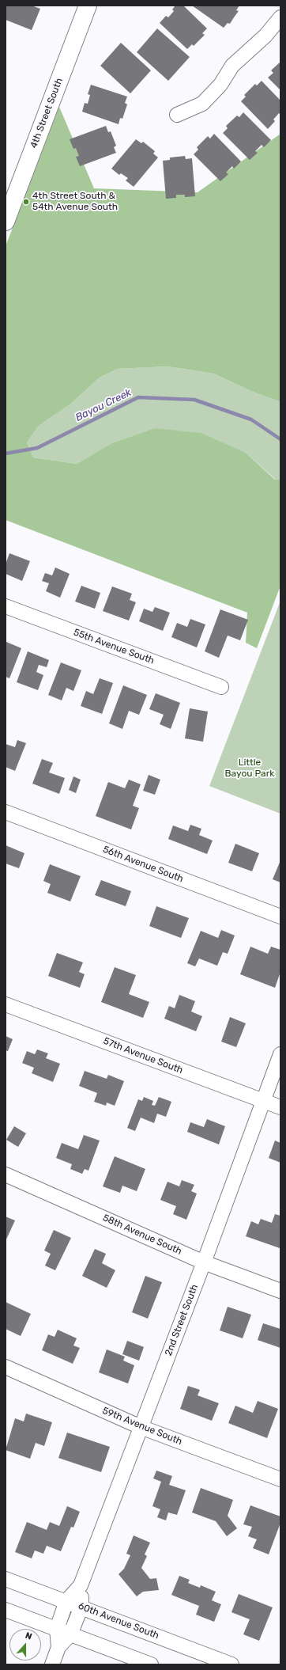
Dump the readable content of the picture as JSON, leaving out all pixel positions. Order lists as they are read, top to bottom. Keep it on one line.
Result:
{"streets":{"street":["4th Street South","55th Avenue South","56th Avenue South","57th Avenue South","58th Avenue South","2nd Street South","59th Avenue South","60th Avenue South"]},"crossings":[["57th Avenue South","2nd Street South"],["58th Avenue South","2nd Street South"],["2nd Street South","59th Avenue South"],["2nd Street South","60th Avenue South"]],"water":["Bayou Creek"],"parks":["Little Bayou Park"],"places":["4th Street South & 54th Avenue South"],"north":"top"}
